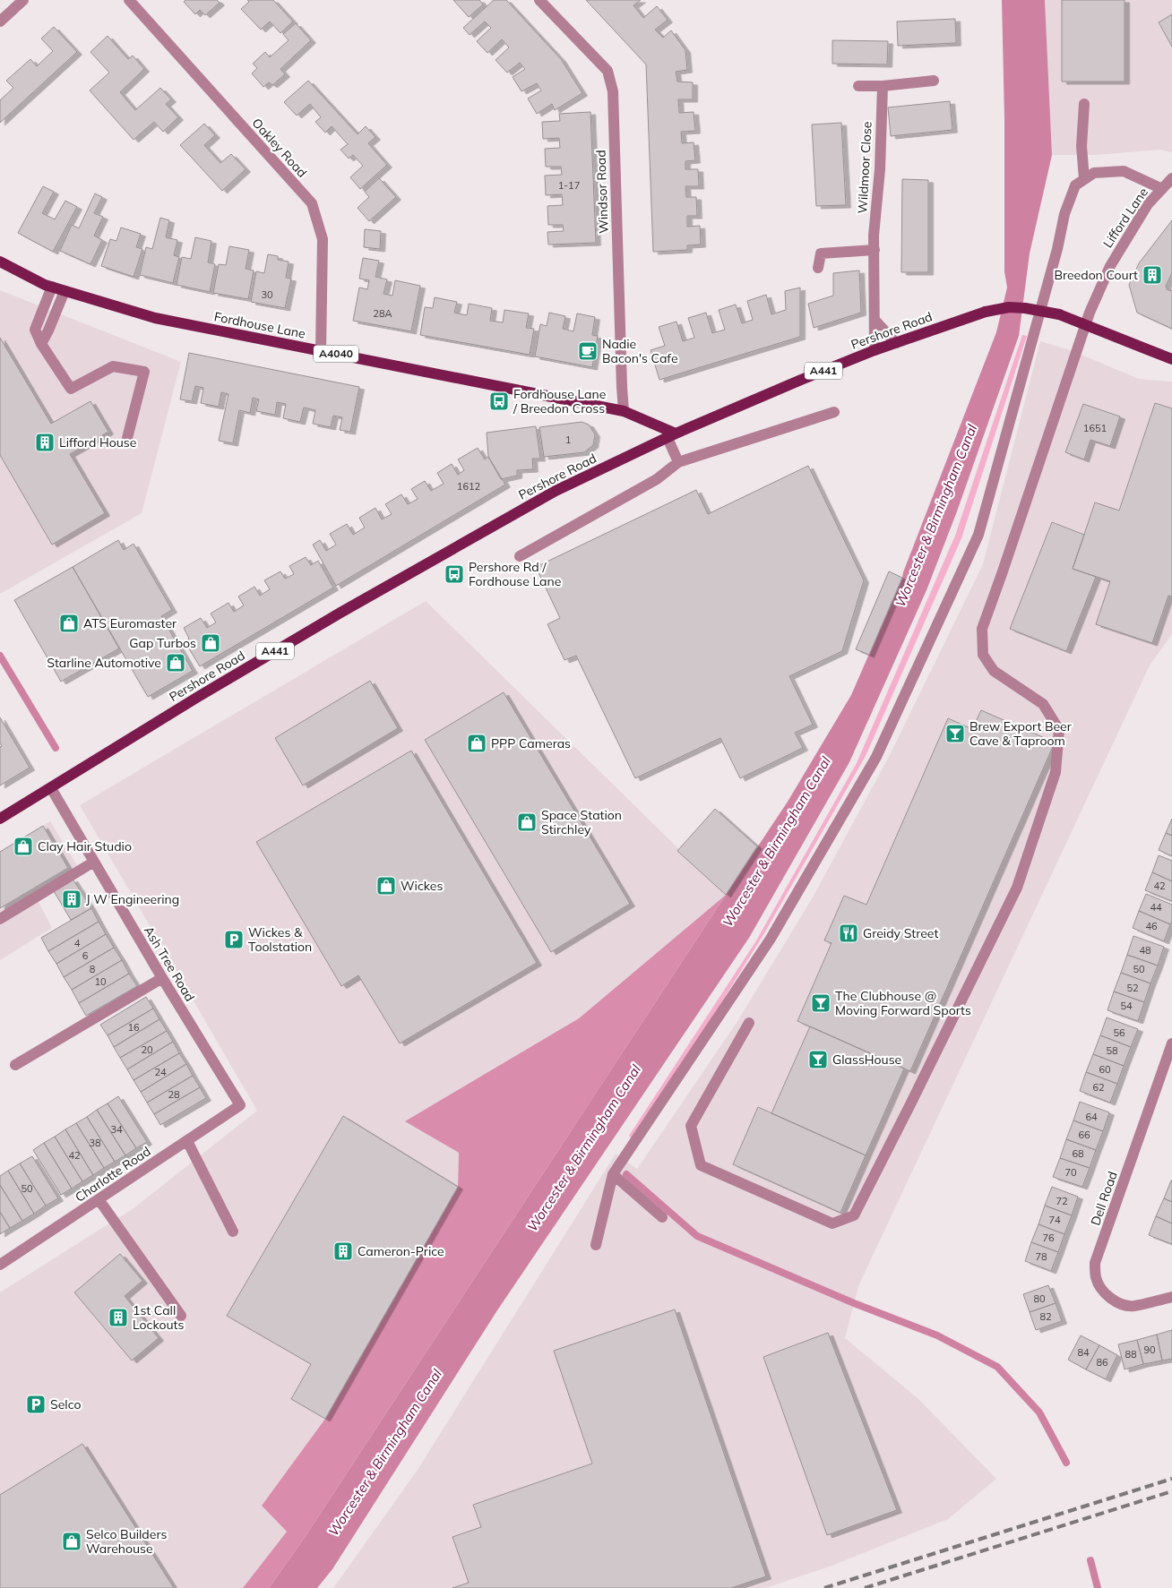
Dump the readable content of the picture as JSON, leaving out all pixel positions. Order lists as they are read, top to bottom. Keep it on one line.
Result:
{"streets":{"main road":["Fordhouse Lane","Pershore Road","A4040","A441"],"street":["Oakley Road","Wildmoor Close","Windsor Road","Lifford Lane","Ash Tree Road","Charlotte Road","Dell Road"]},"crossings":[["Oakley Road","Fordhouse Lane"],["Wildmoor Close","Pershore Road"],["Windsor Road","Fordhouse Lane"],["Lifford Lane","Pershore Road"],["Fordhouse Lane","Pershore Road"],["Pershore Road","Ash Tree Road"],["Ash Tree Road","Charlotte Road"]],"water":["Worcester & Birmingham Canal"],"places":{"building":["Breedon Court","Lifford House","J W Engineering","Cameron-Price","1st Call Lockouts"],"cafe":["Nadie Bacon's Cafe"],"bus stop":["Fordhouse Lane / Breedon Cross","Pershore Rd / Fordhouse Lane"],"shop":["ATS Euromaster","Gap Turbos","Starline Automotive","PPP Cameras","Space Station Stirchley","Clay Hair Studio","Wickes","Selco Builders Warehouse"],"bar":["Brew Export Beer Cave & Taproom","The Clubhouse @ Moving Forward Sports","GlassHouse"],"restaurant":["Greidy Street"],"parking":["Wickes & Toolstation","Selco"]},"house_numbers":["1-17","30","28A","1651","1","1612","42","44","46","4","48","6","8","50","10","52","54","16","56","20","58","60","24","62","28","64","34","66","38","68","42","70","50","72","74","76","78","80","82","90","84","88","86"]}
